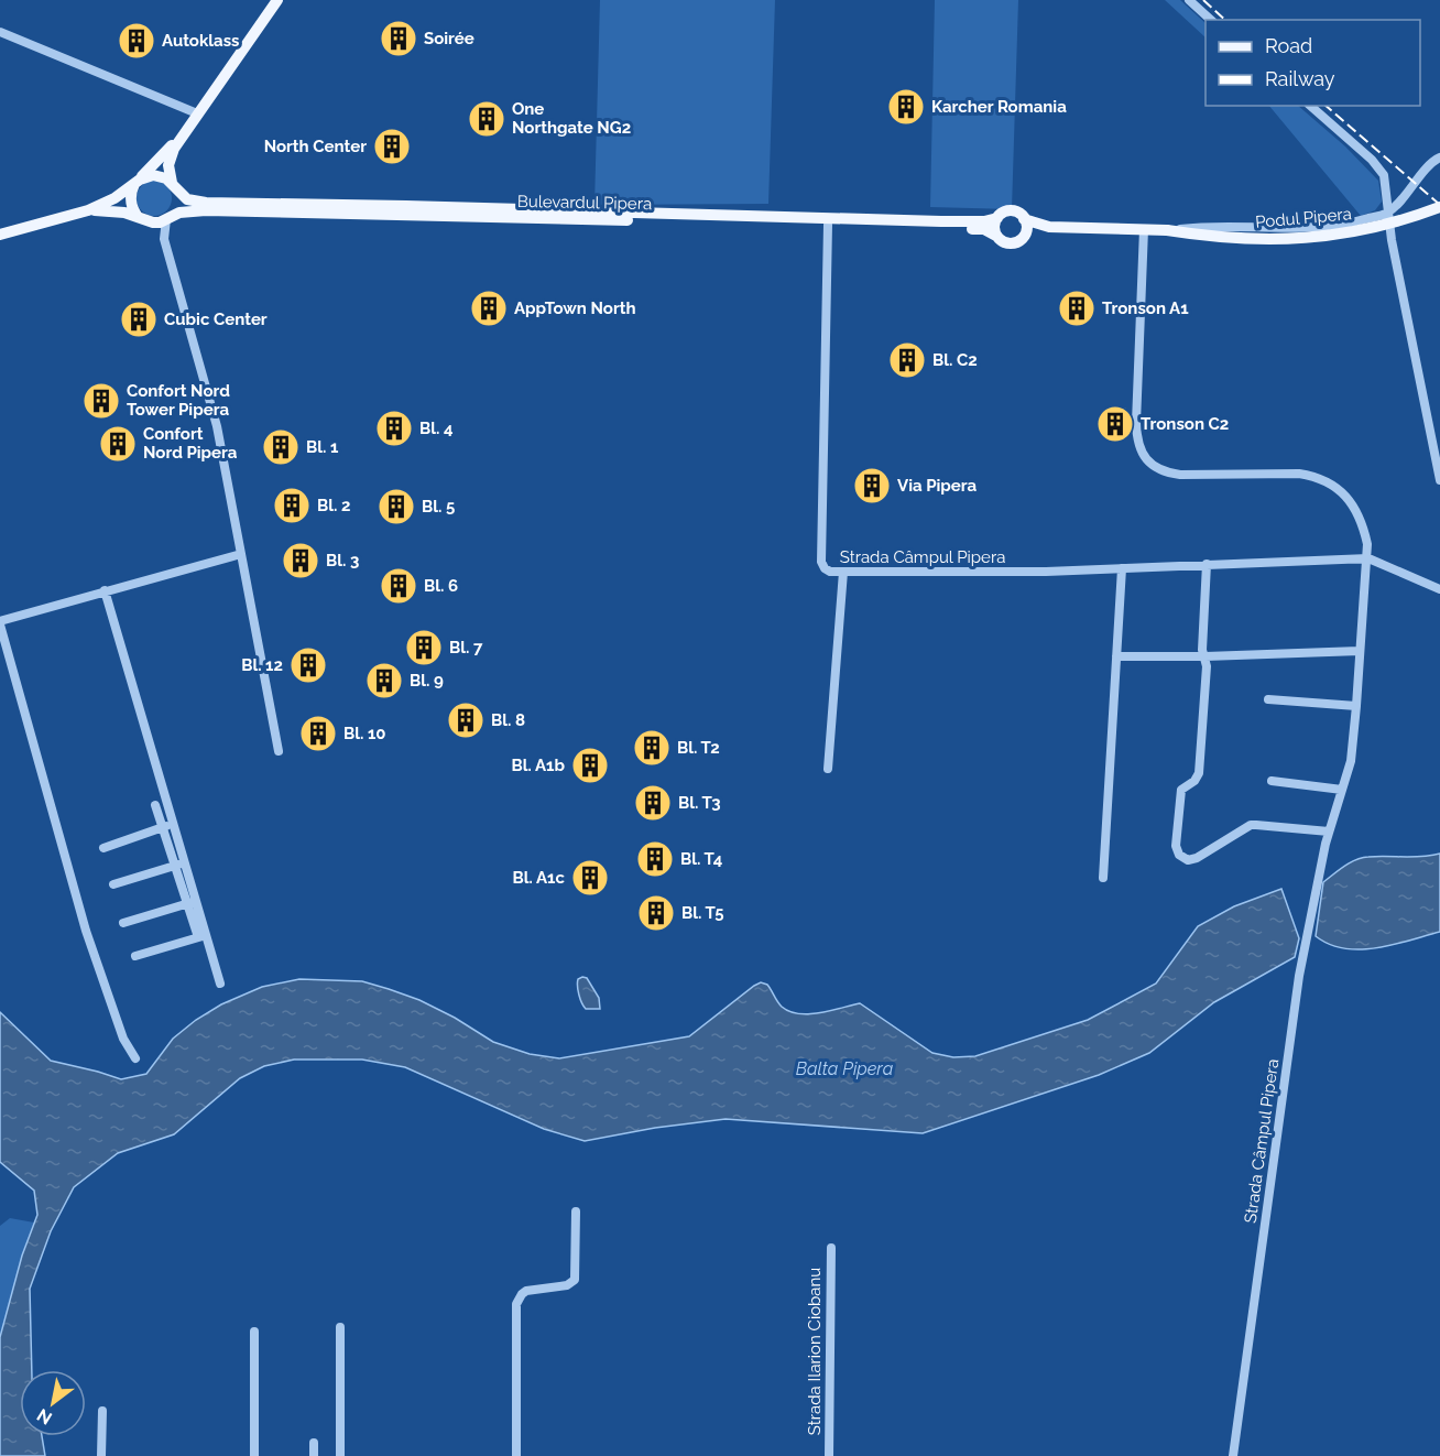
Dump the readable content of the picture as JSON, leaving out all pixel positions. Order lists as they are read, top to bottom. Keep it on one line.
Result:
{"streets":{"main road":["Bulevardul Pipera","Podul Pipera"],"street":["Strada Câmpul Pipera","Strada Ilarion Ciobanu"]},"crossings":[["Bulevardul Pipera","Strada Câmpul Pipera"]],"water":["Balta Pipera"],"places":{"building":["Soirée","Autoklass","Karcher Romania","One Northgate NG2","North Center","AppTown North","Tronson A1","Cubic Center","Bl. C2","Confort Nord Tower Pipera","Tronson C2","Bl. 4","Confort Nord Pipera","Bl. 1","Via Pipera","Bl. 2","Bl. 5","Bl. 3","Bl. 6","Bl. 7","Bl. 12","Bl. 9","Bl. 8","Bl. 10","Bl. T2","Bl. A1b","Bl. T3","Bl. T4","Bl. A1c","Bl. T5"]},"legend":["Road","Railway"],"north":"bottom left"}
